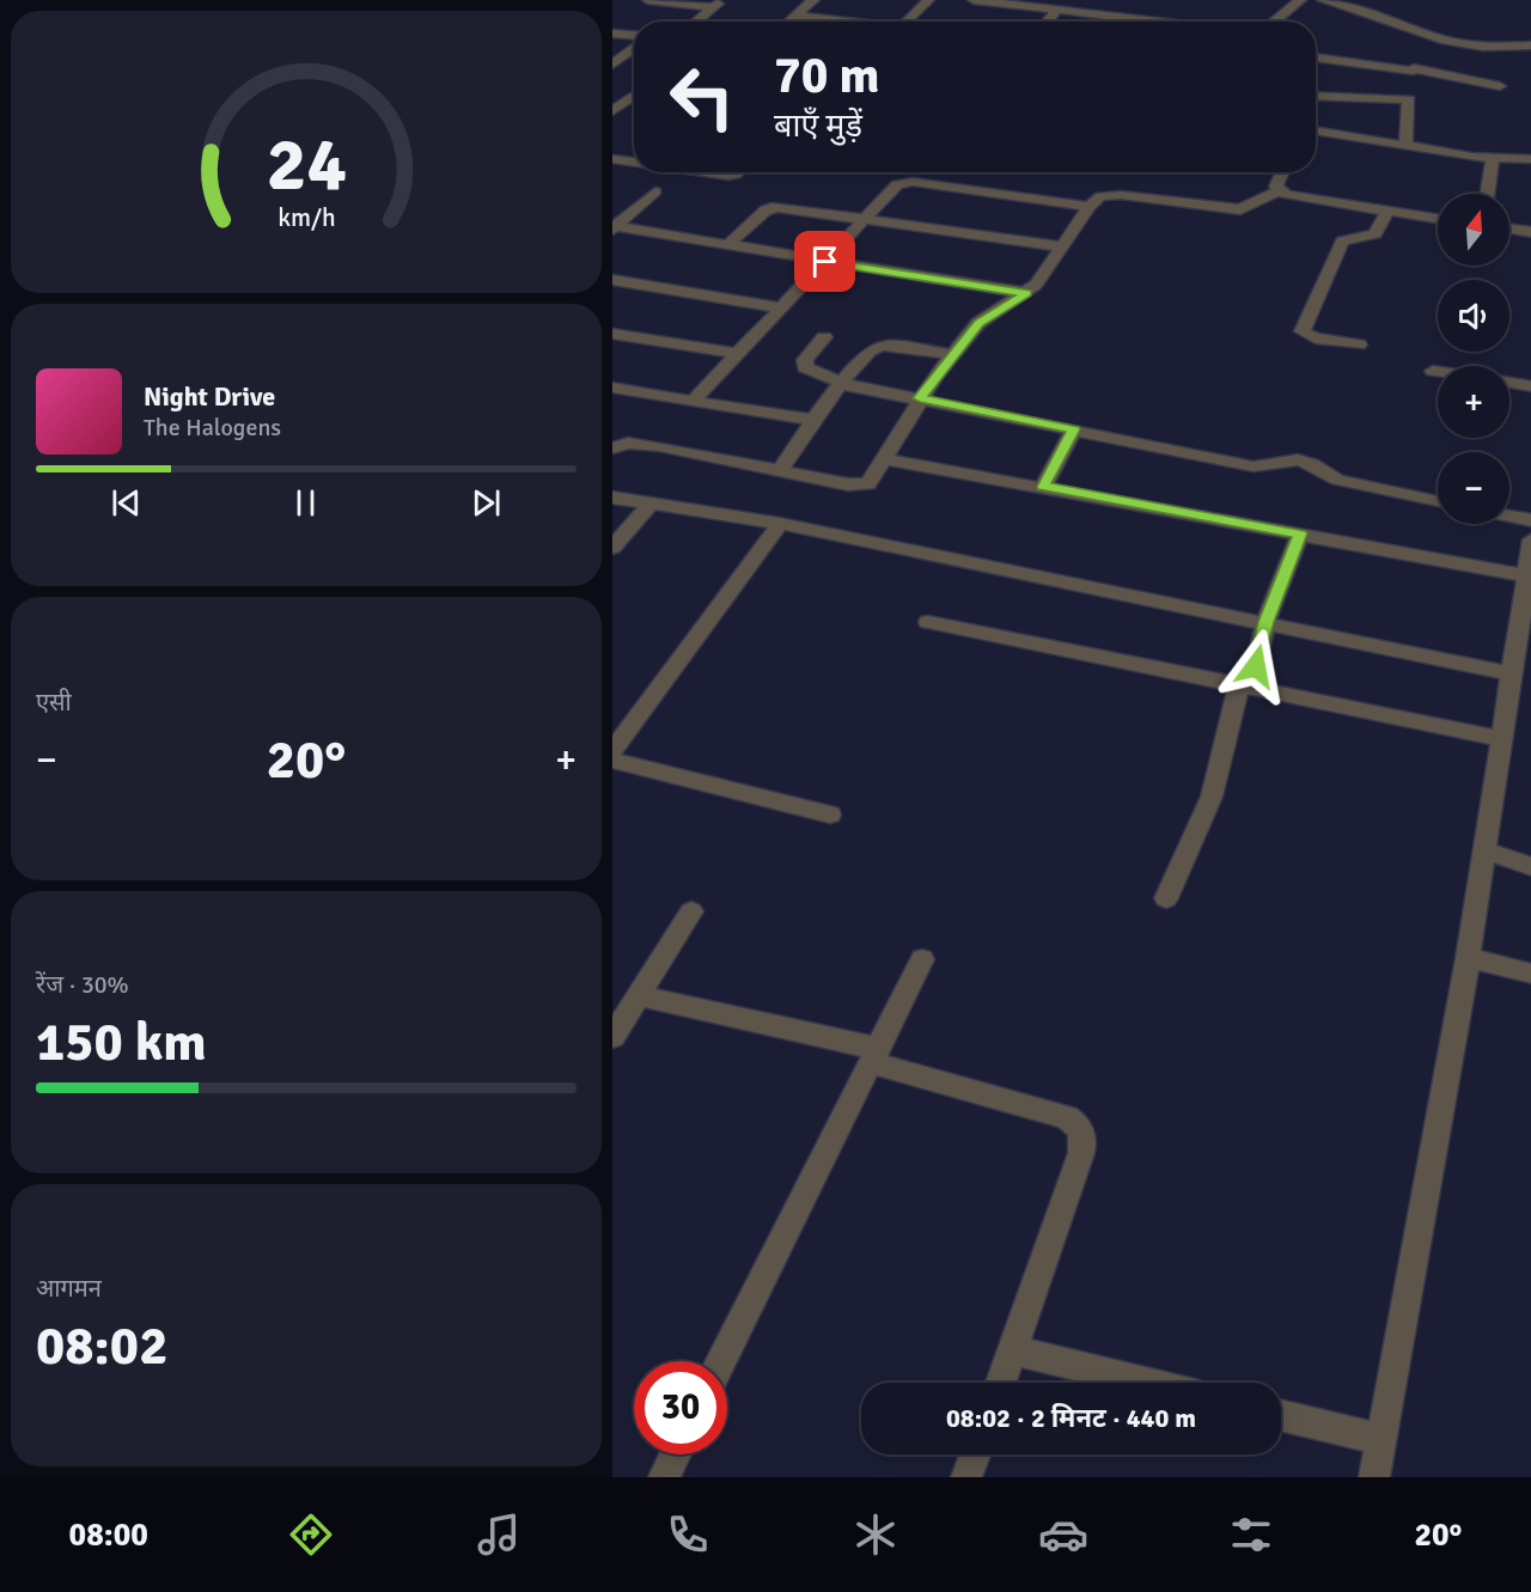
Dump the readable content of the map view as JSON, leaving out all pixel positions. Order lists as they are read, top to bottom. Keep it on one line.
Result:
{"north":"top","page":{"turn":["70 m","बाएँ मुड़ें"],"map_buttons":["+","−"],"song":["Night Drive","The Halogens"],"tile":["एसी",["रेंज · 30%","150 km"],["आगमन","08:02"]],"heat":["−","20°","+"],"limit":"30","trip":"08:02 · 2 मिनट · 440 m","tabs":["08:00","20°"],"gauge":["24","km/h"]}}
